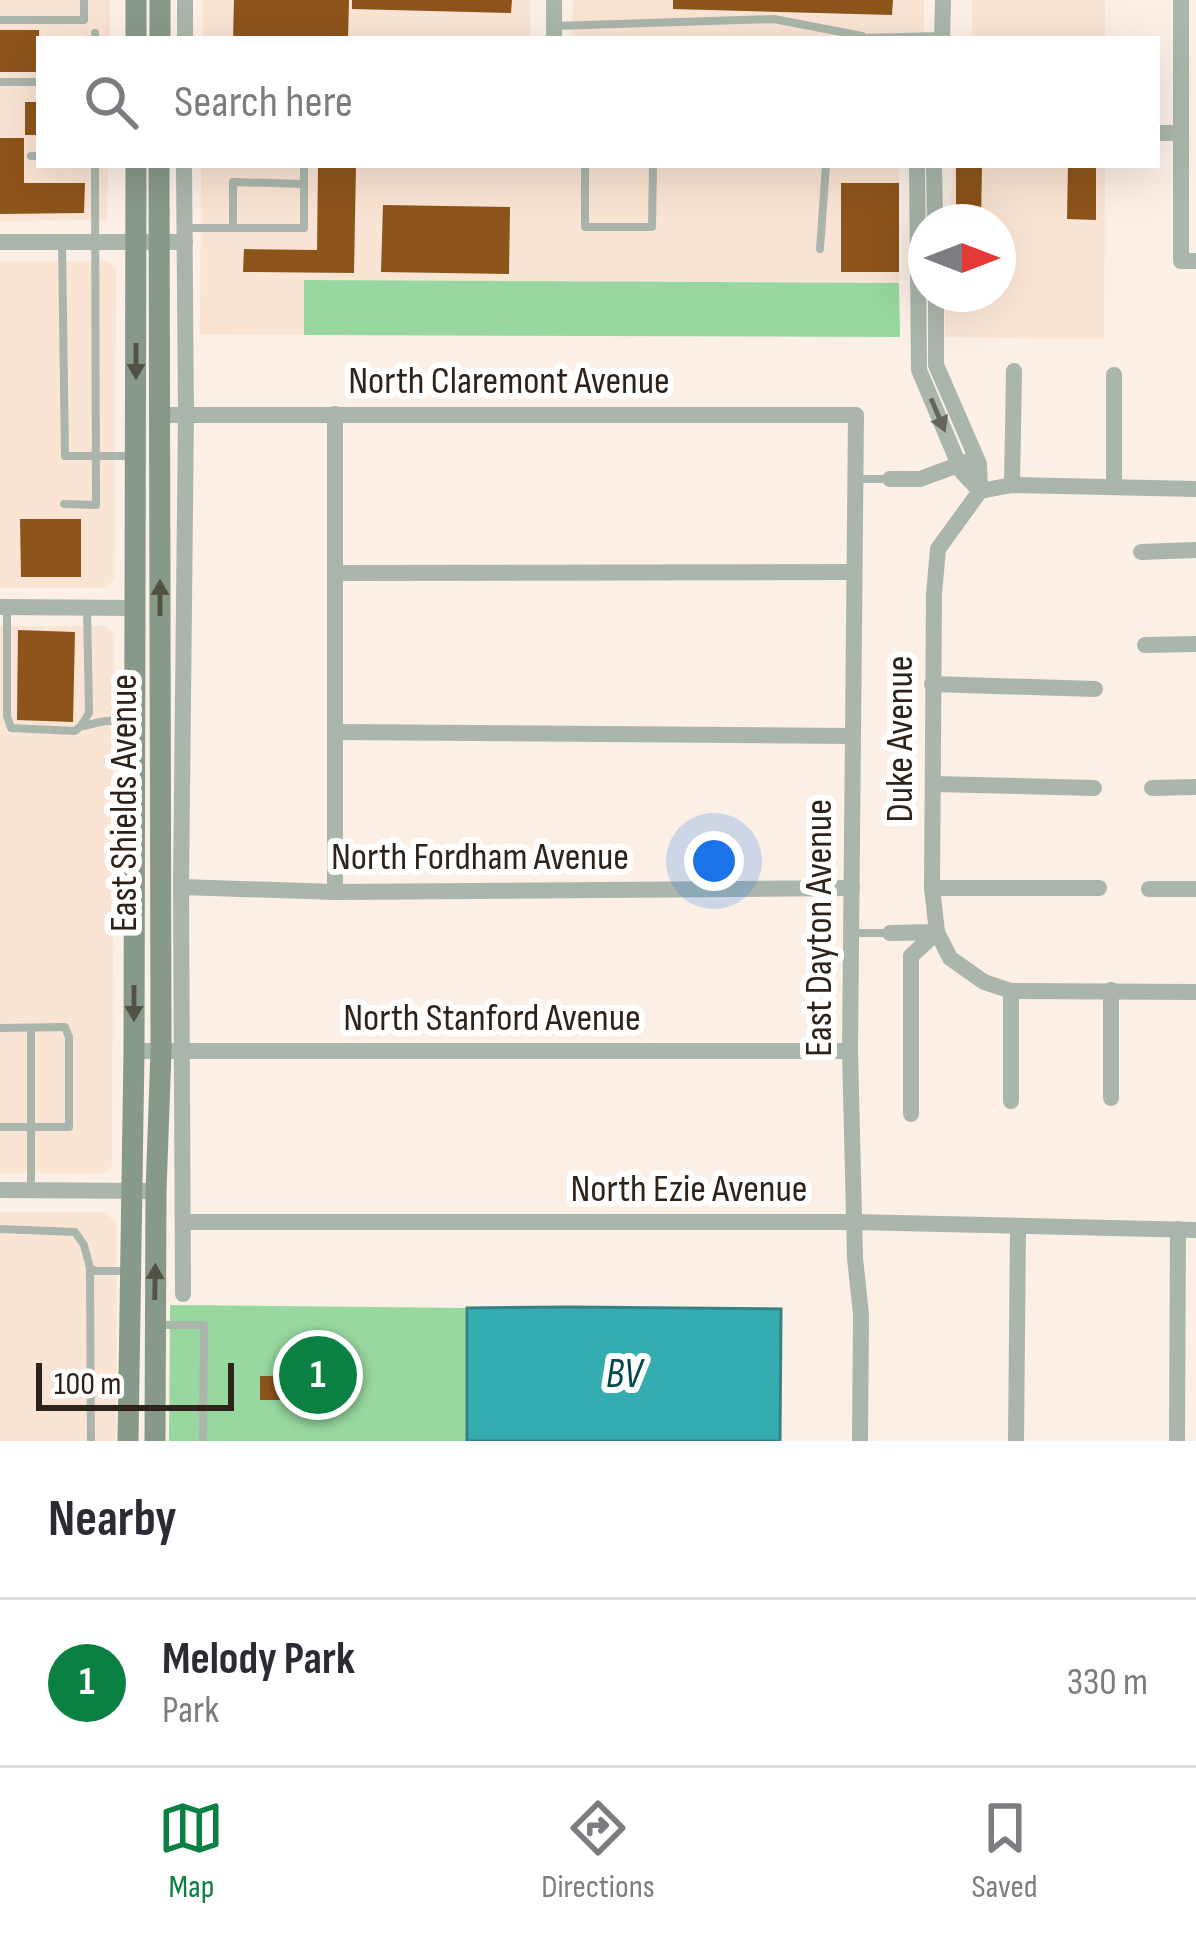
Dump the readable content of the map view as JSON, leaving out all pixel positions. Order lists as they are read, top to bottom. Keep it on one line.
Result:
{"streets":{"main road":["East Shields Avenue"],"street":["North Claremont Avenue","Duke Avenue","North Fordham Avenue","East Dayton Avenue","North Stanford Avenue","North Ezie Avenue"]},"crossings":[["North Claremont Avenue","East Shields Avenue"],["North Claremont Avenue","East Dayton Avenue"],["East Shields Avenue","North Fordham Avenue"],["East Shields Avenue","North Stanford Avenue"],["East Shields Avenue","North Ezie Avenue"],["North Fordham Avenue","East Dayton Avenue"],["East Dayton Avenue","North Stanford Avenue"],["East Dayton Avenue","North Ezie Avenue"]],"water":["BV"],"scale_bar":"100 m","north":"right","page":{"search":"Search here","pins":"1","scale":"100 m","heading":"Nearby","list":[{"mark":"1","name":"Melody Park","note":"Park","value":"330 m"}],"nav":["Map","Directions","Saved"]}}
